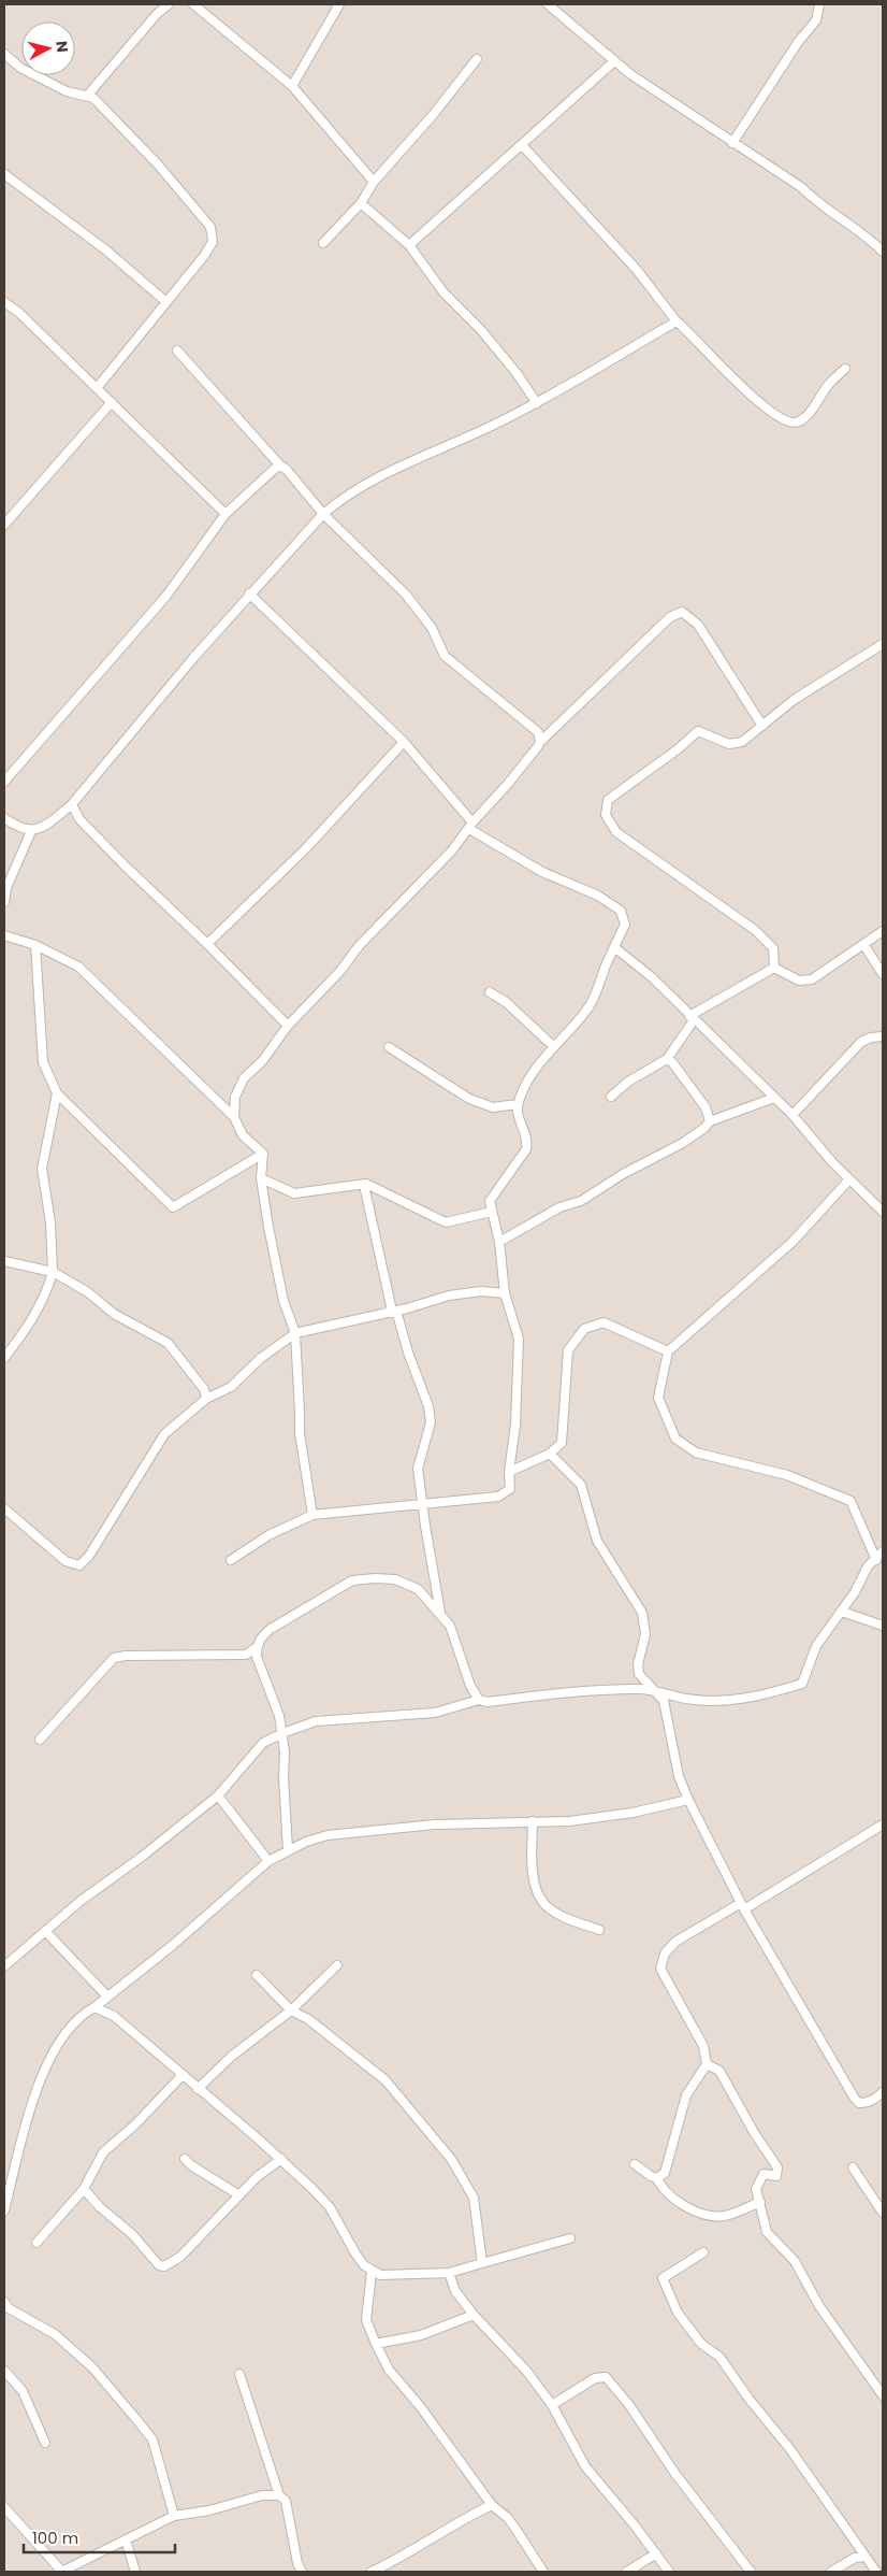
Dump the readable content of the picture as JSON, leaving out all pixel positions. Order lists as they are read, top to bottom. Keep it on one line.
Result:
{"scale_bar":"100 m","north":"right"}
